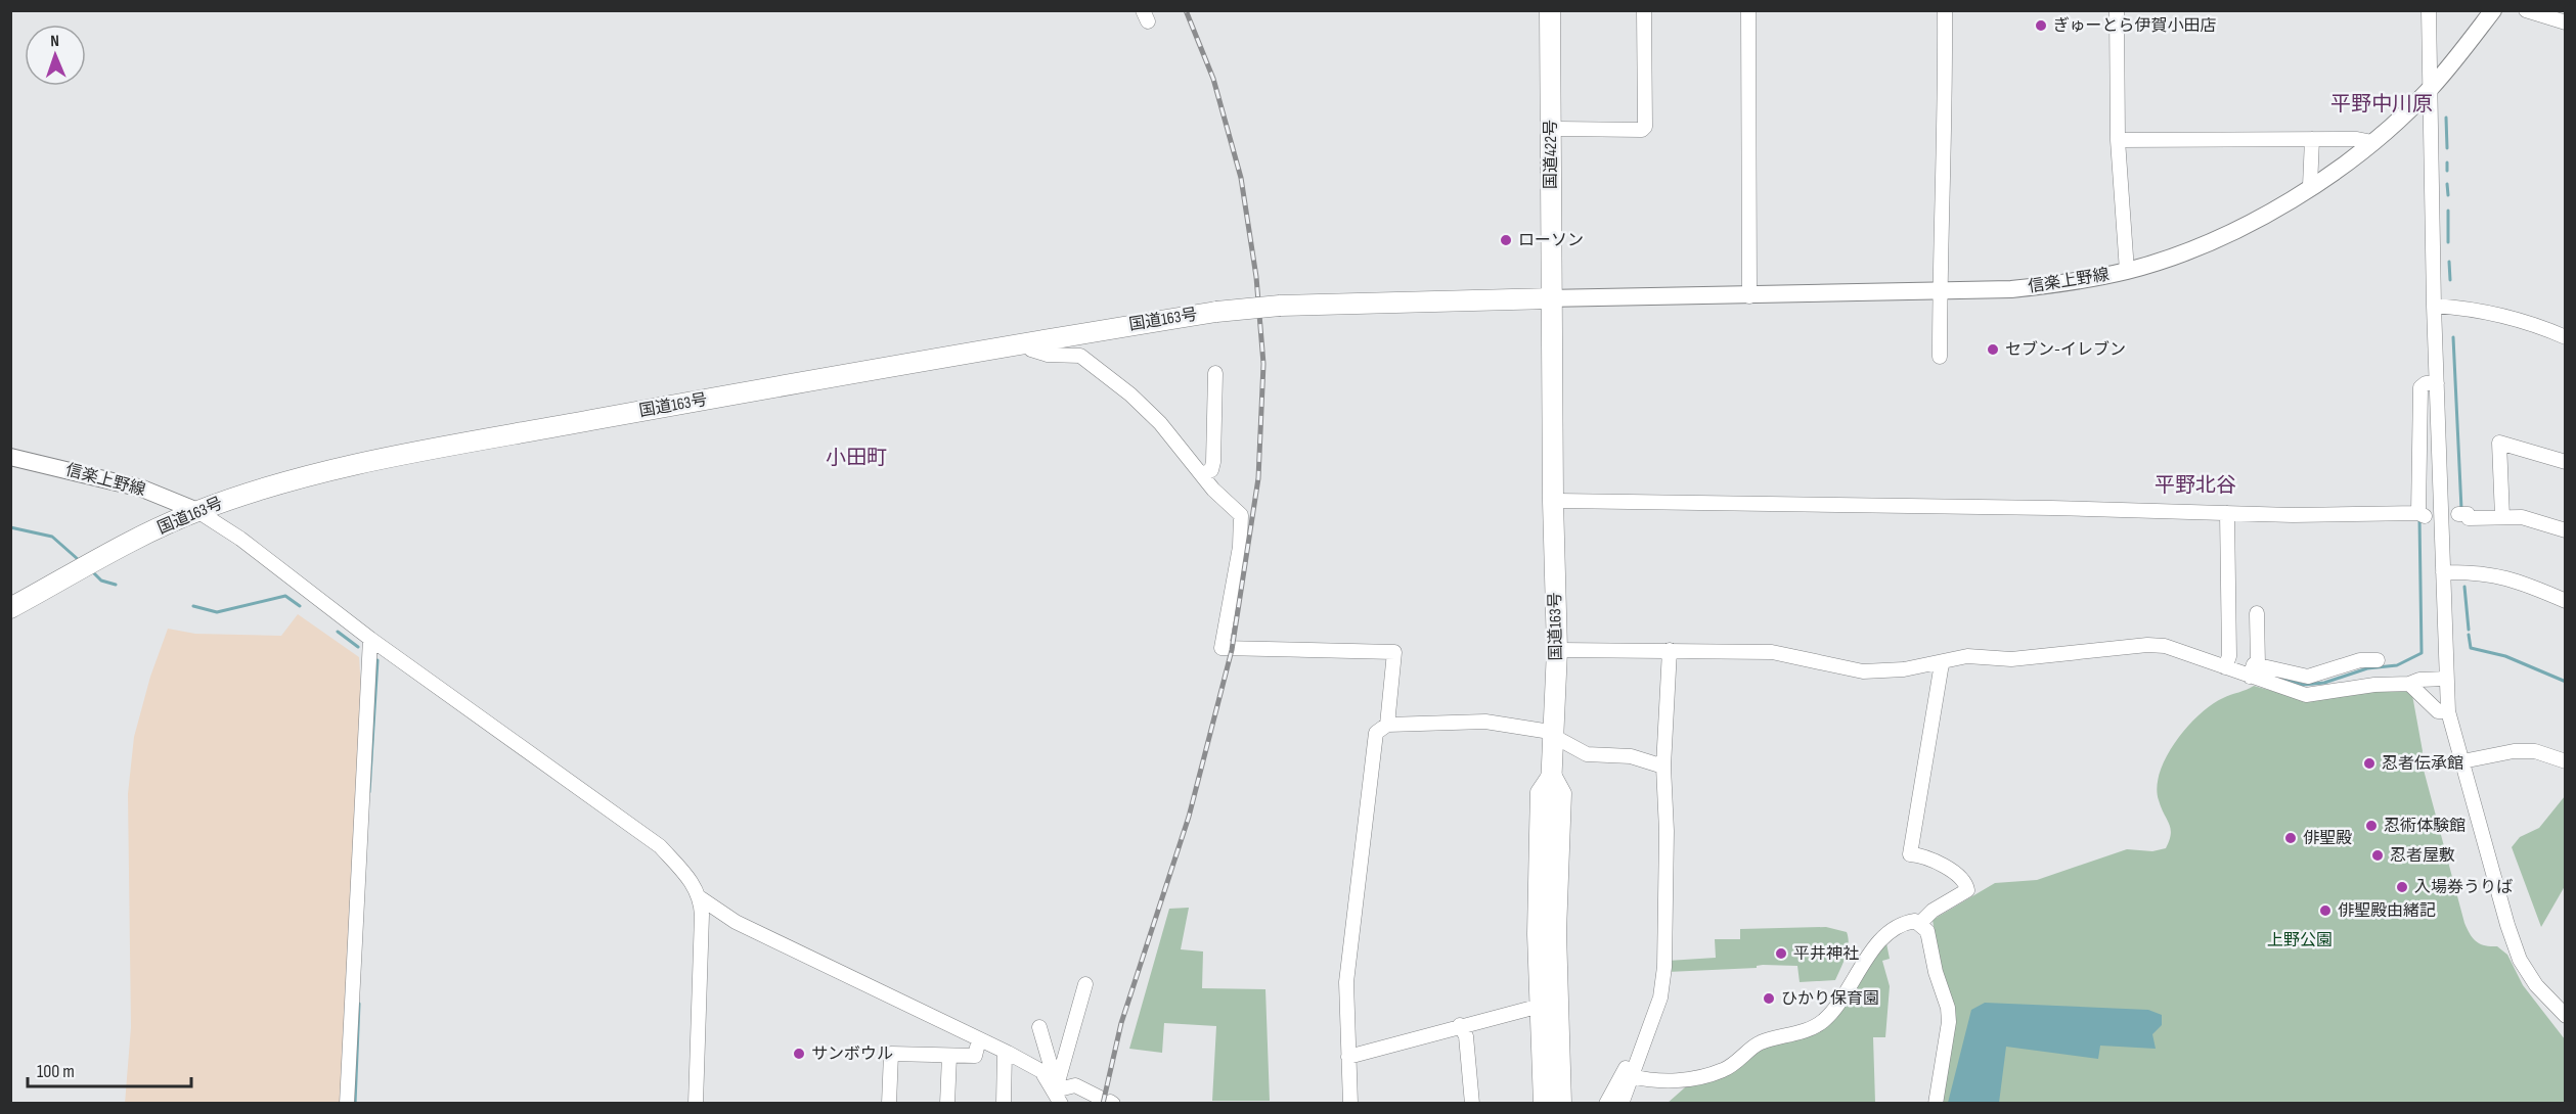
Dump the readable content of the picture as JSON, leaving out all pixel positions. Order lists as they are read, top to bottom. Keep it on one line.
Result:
{"streets":{"highway":["国道422号","国道163号"],"main road":["信楽上野線"]},"crossings":[["国道422号","信楽上野線"],["国道422号","国道163号"],["信楽上野線","国道163号"]],"districts":["平野中川原","小田町","平野北谷"],"parks":["上野公園"],"places":["ぎゅーとら伊賀小田店","ローソン","セブン-イレブン","忍者伝承館","忍術体験館","俳聖殿","忍者屋敷","入場券うりば","俳聖殿由緒記","平井神社","ひかり保育園","サンボウル"],"scale_bar":"100 m","north":"top"}
